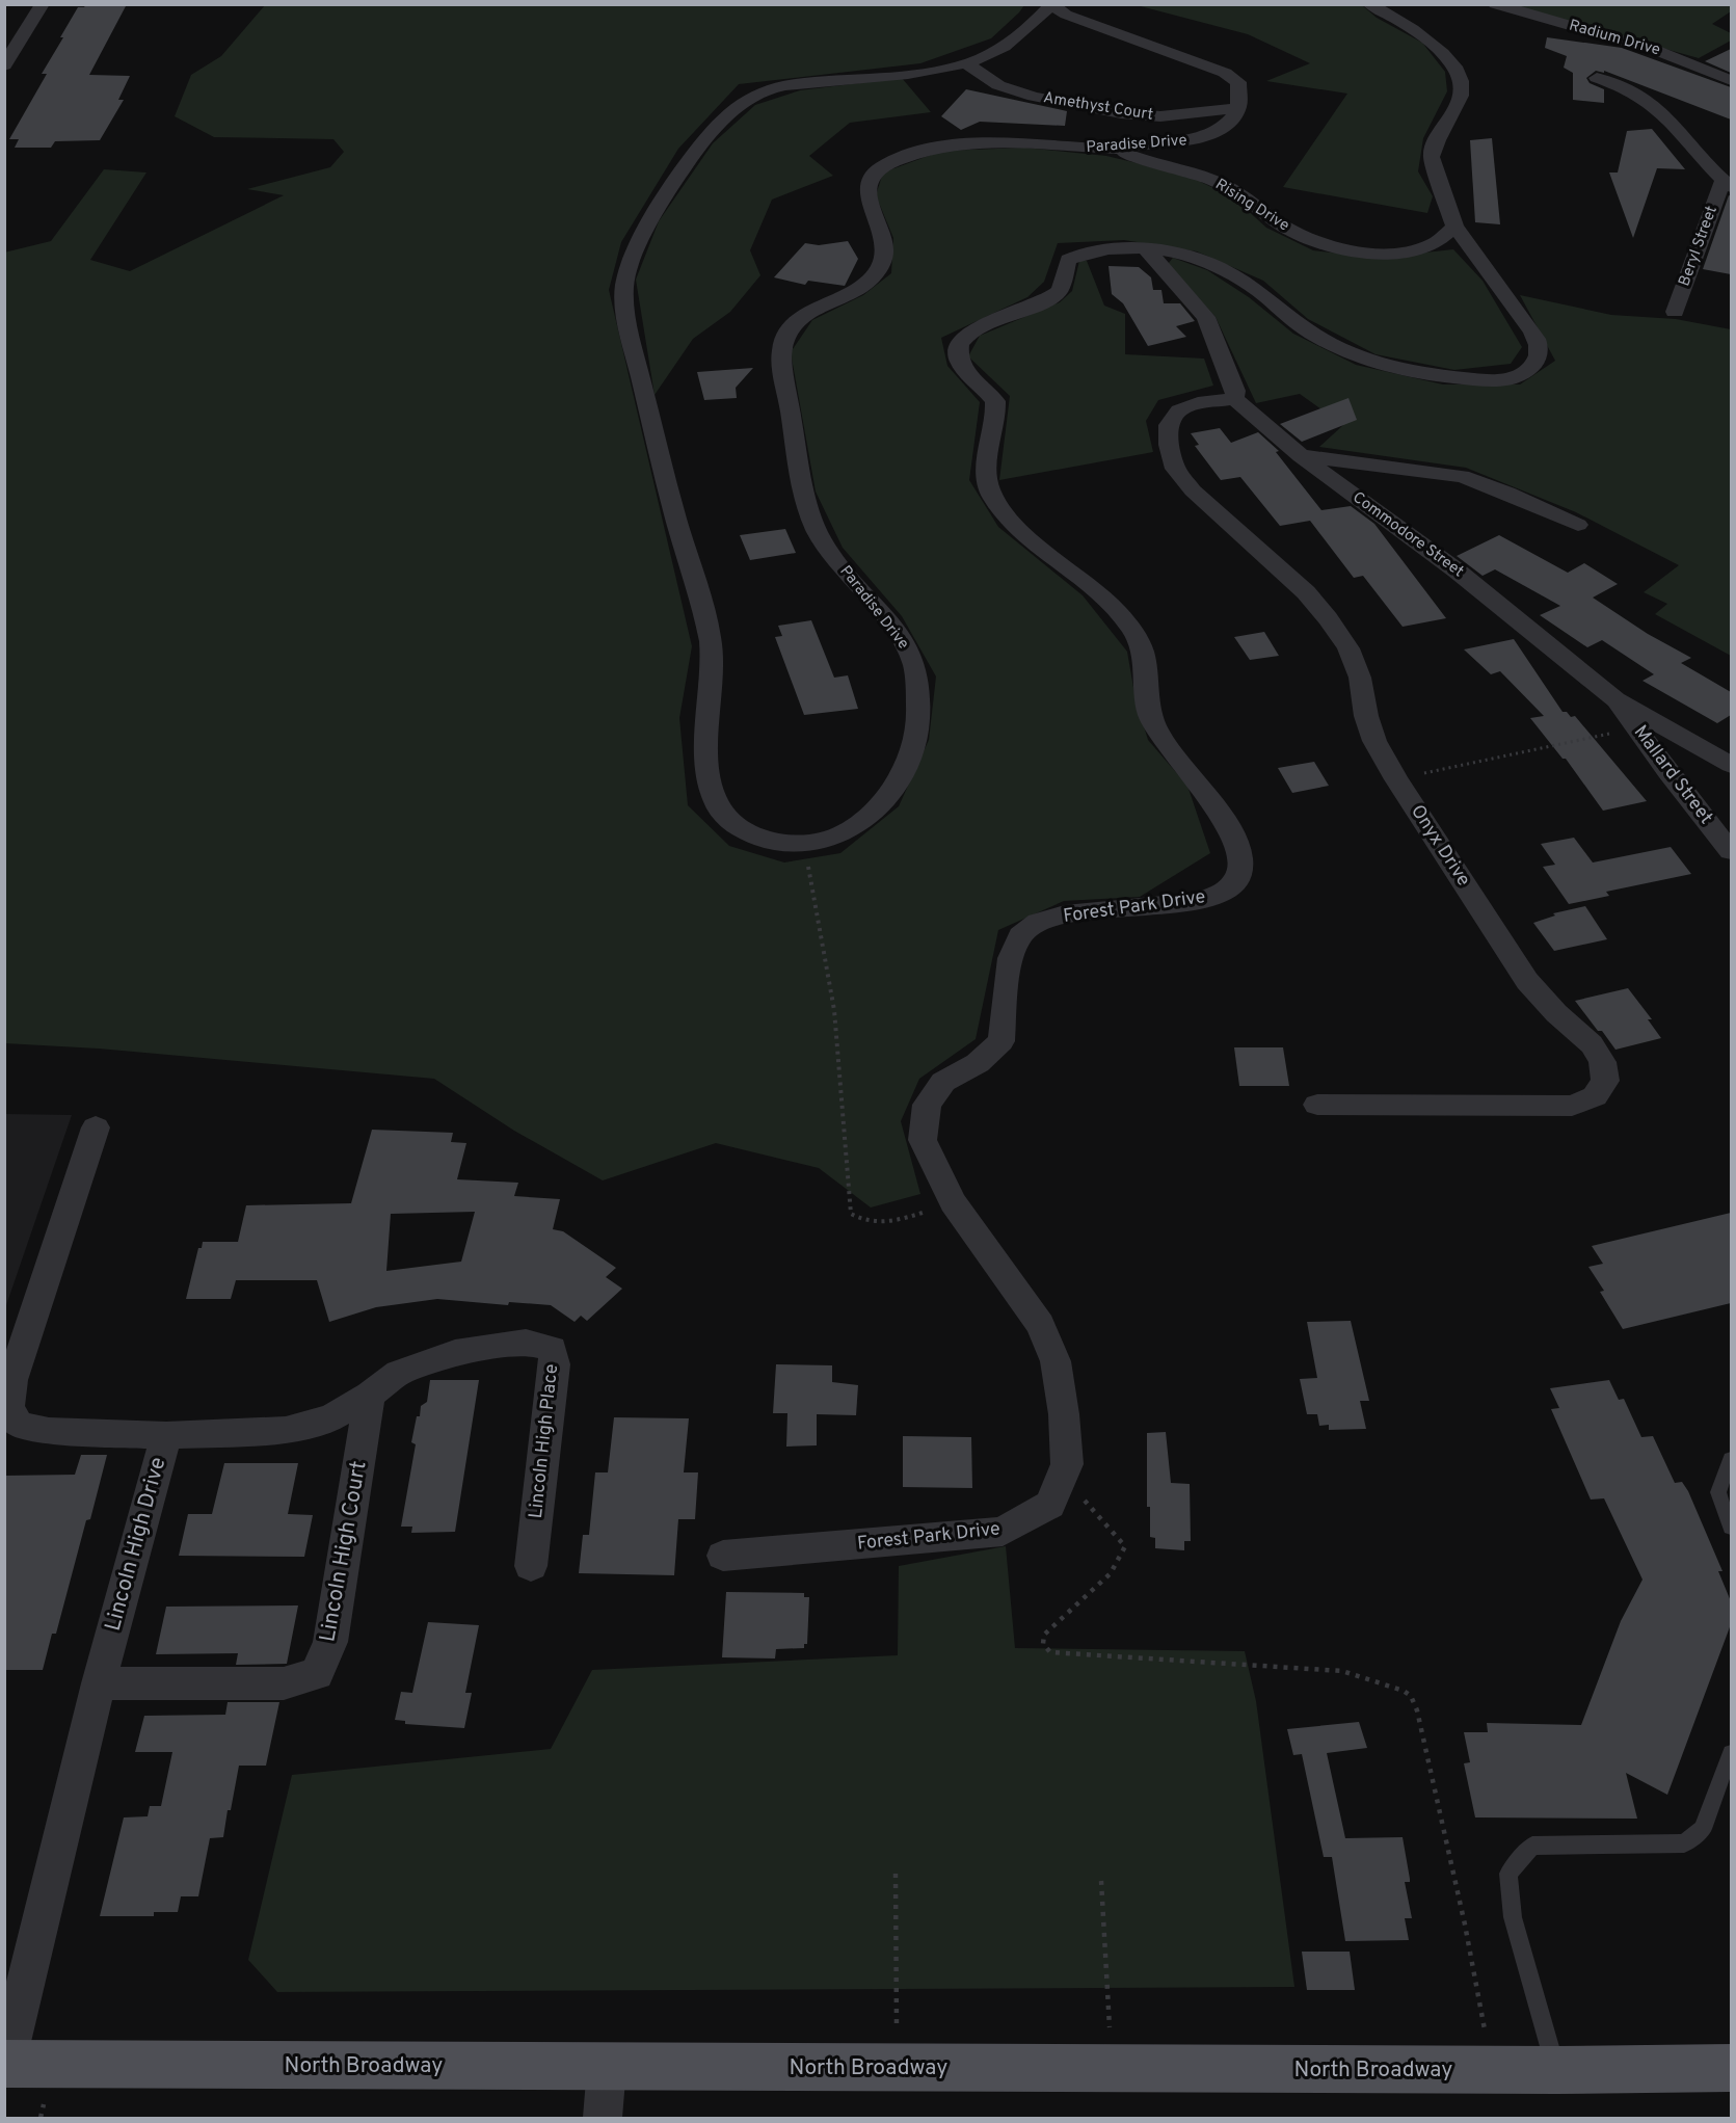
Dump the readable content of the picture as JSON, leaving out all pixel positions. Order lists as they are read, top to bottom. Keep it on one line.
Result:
{"streets":{"main road":["North Broadway"],"street":["Radium Drive","Amethyst Court","Paradise Drive","Rising Drive","Beryl Street","Commodore Street","Mallard Street","Onyx Drive","Forest Park Drive","Lincoln High Place","Lincoln High Drive","Lincoln High Court"]},"crossings":[["Amethyst Court","Paradise Drive"],["Paradise Drive","Rising Drive"],["Rising Drive","Forest Park Drive"],["Commodore Street","Mallard Street"],["Commodore Street","Onyx Drive"],["Lincoln High Place","Lincoln High Drive"],["Lincoln High Place","Lincoln High Court"],["Lincoln High Drive","Lincoln High Court"],["Lincoln High Drive","North Broadway"]]}
